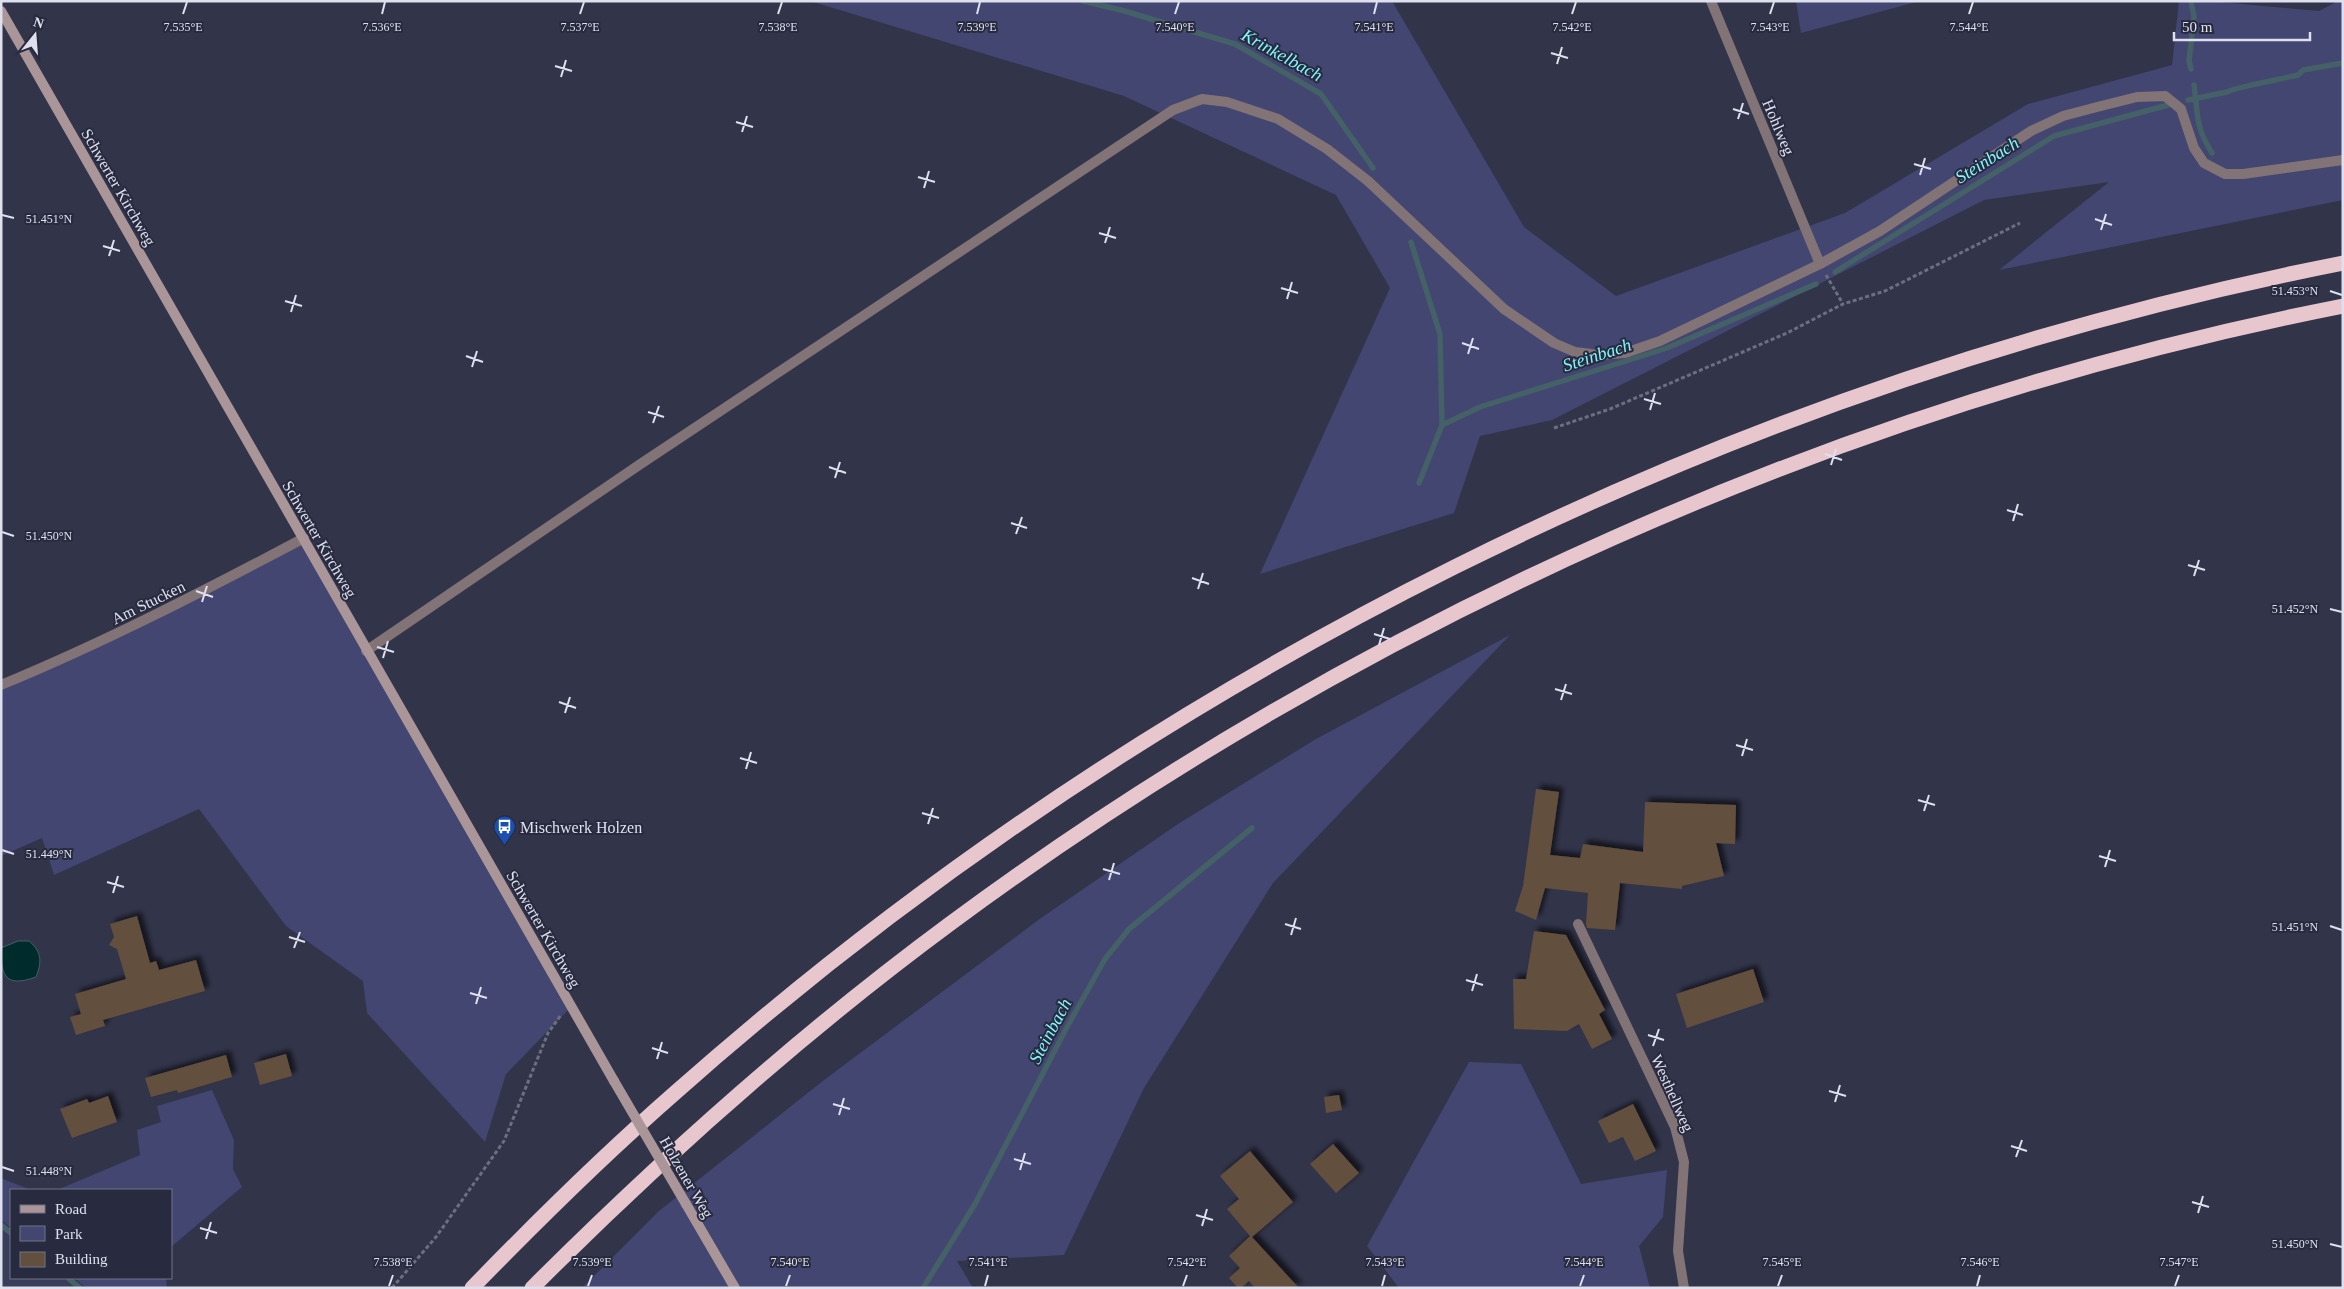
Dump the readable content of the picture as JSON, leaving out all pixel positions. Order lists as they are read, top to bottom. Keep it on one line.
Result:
{"streets":{"main road":["Schwerter Kirchweg","Holzener Weg"],"street":["Hohlweg","Am Stucken","Westhellweg"]},"crossings":[["Schwerter Kirchweg","Am Stucken"],["Schwerter Kirchweg","Holzener Weg"]],"water":["Krinkelbach","Steinbach"],"places":{"bus stop":["Mischwerk Holzen"]},"legend":["Road","Park","Building"],"scale_bar":"50 m","north":"top","coordinates":["7.535°E","7.536°E","7.537°E","7.538°E","7.539°E","7.540°E","7.541°E","7.542°E","7.543°E","7.544°E","51.451°N","51.453°N","51.450°N","51.452°N","51.449°N","51.448°N","7.545°E","7.546°E","7.547°E"]}
